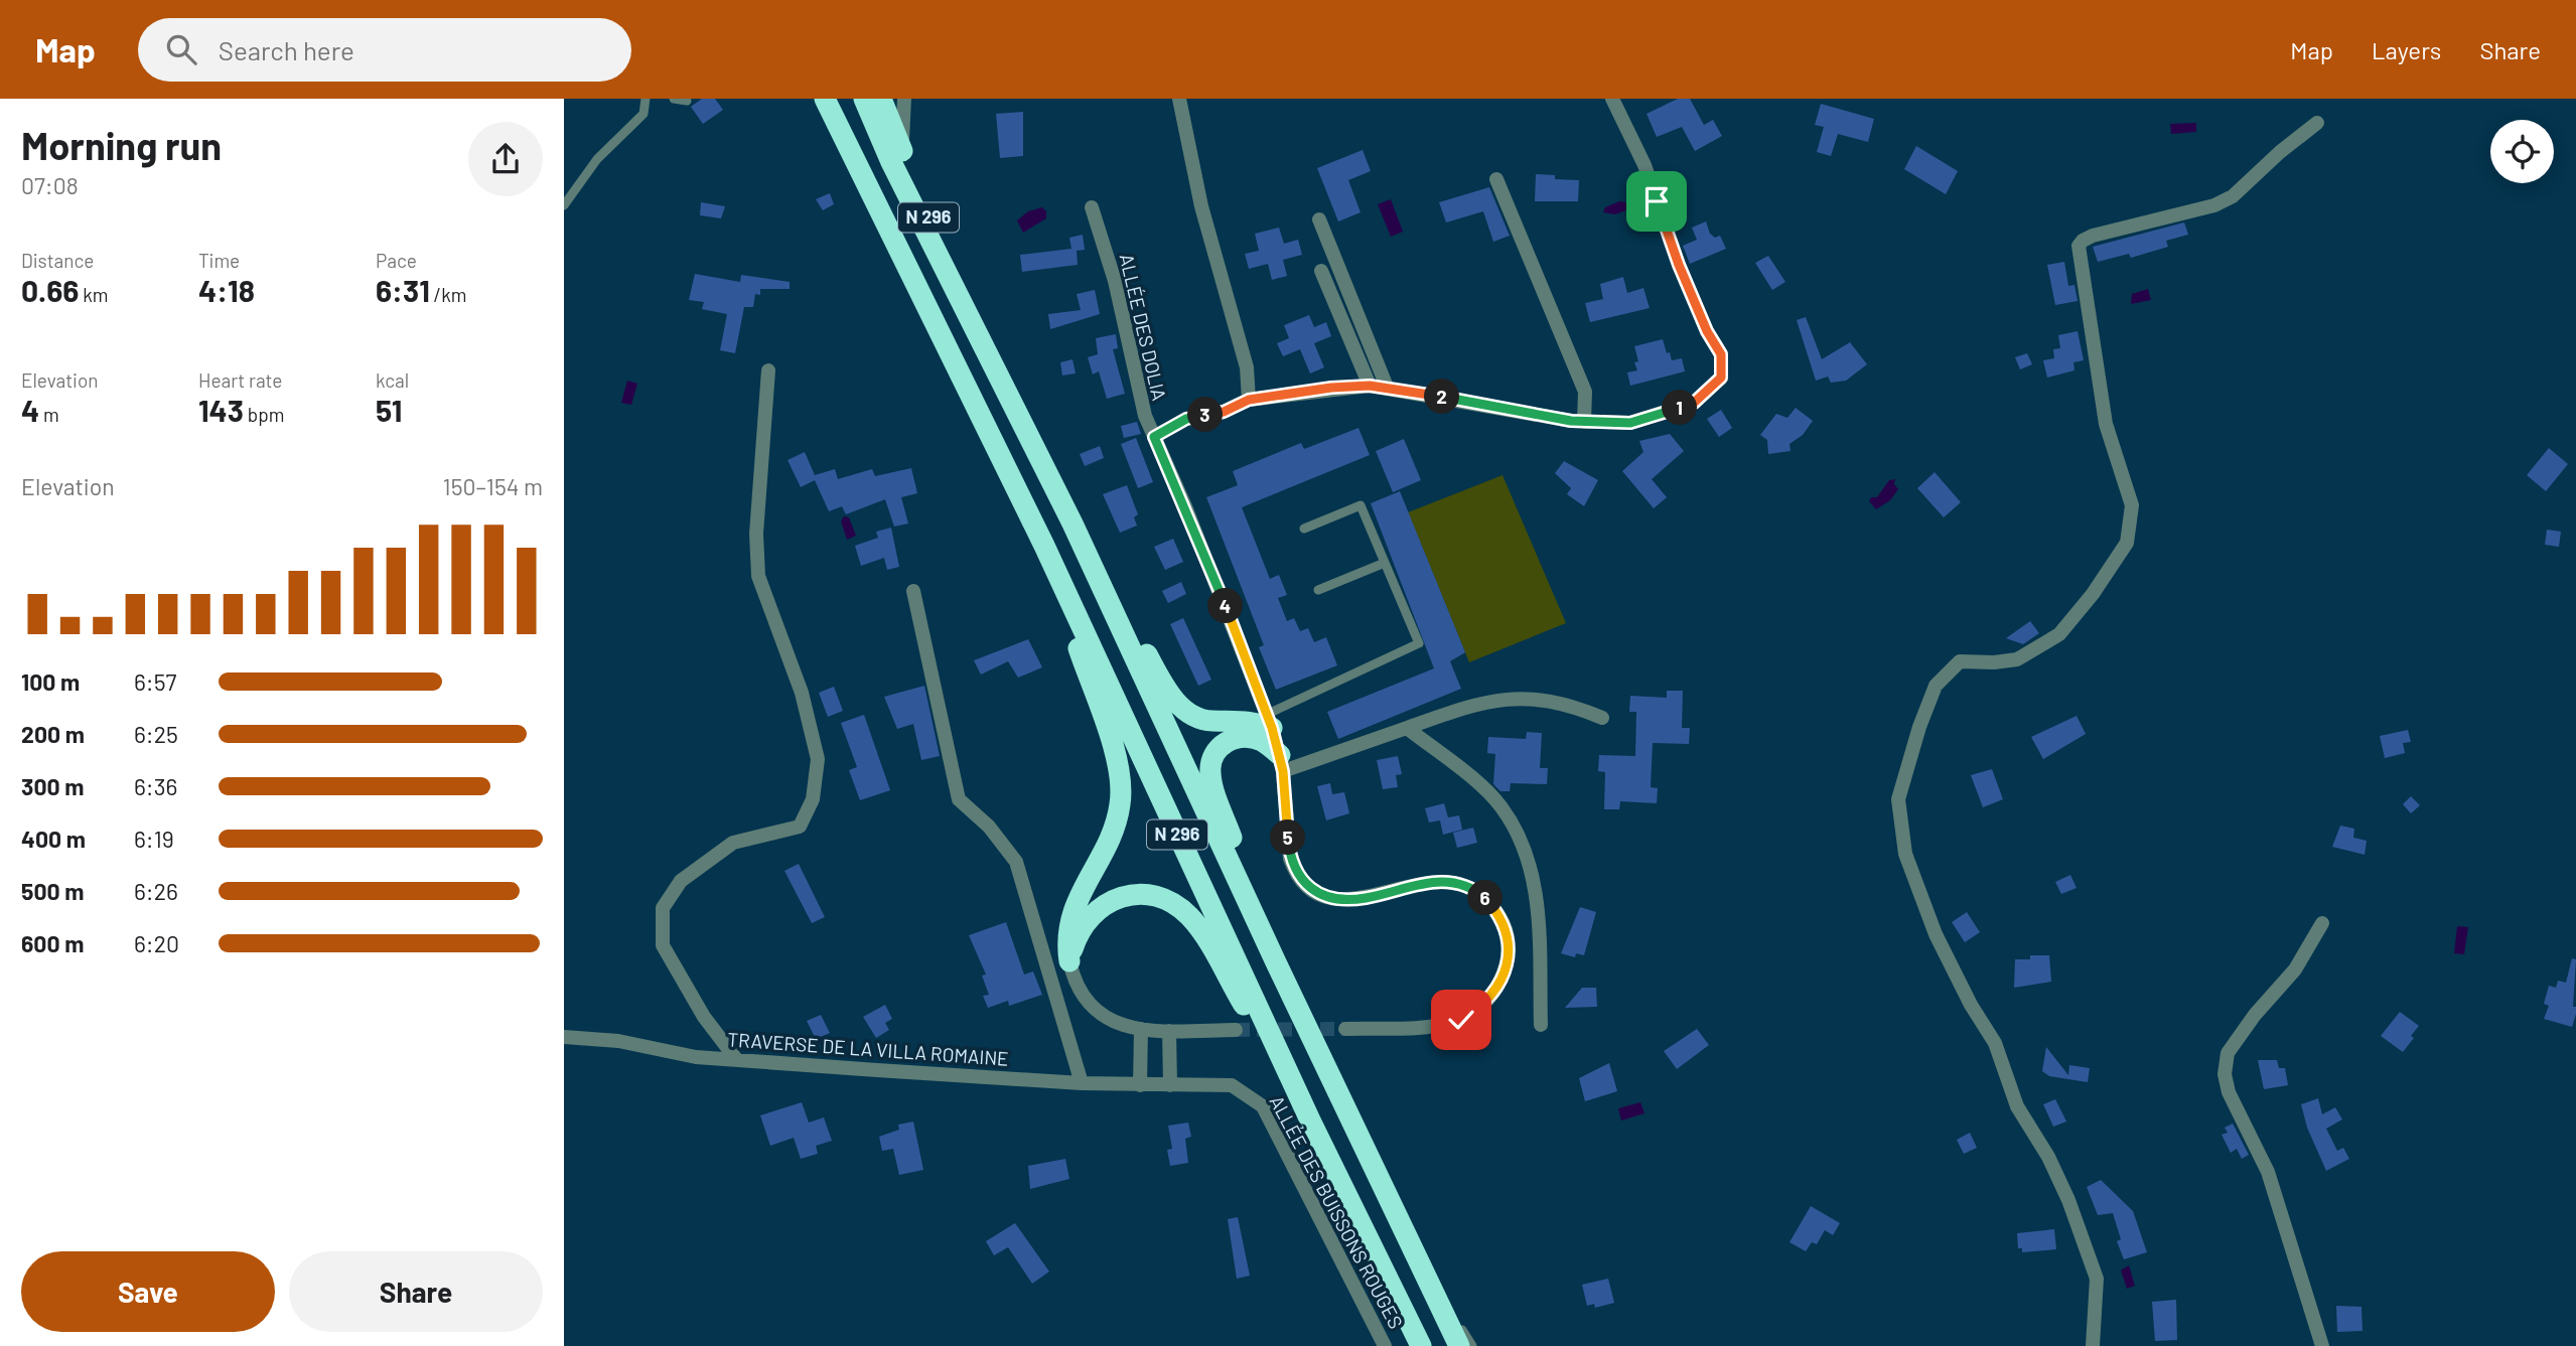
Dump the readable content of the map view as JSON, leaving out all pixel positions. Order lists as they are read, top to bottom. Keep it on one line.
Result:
{"streets":{"highway":["N 296"],"street":["ALLÉE DES DOLIA","TRAVERSE DE LA VILLA ROMAINE","ALLÉE DES BUISSONS ROUGES"]},"crossings":[["TRAVERSE DE LA VILLA ROMAINE","ALLÉE DES BUISSONS ROUGES"]],"page":{"header":"Map","search":"Search here","nav":["Map","Layers","Share"],"heading":["Morning run","07:08"],"stats":[["Distance","0.66 km"],["Time","4:18"],["Pace","6:31 /km"],["Elevation","4 m"],["Heart rate","143 bpm"],["kcal","51"]],"pins":["2","1","3","4","5","6"],"chart":["Elevation","150–154 m"],"list":[{"name":"100 m","note":"6:57"},{"name":"200 m","note":"6:25"},{"name":"300 m","note":"6:36"},{"name":"400 m","note":"6:19"},{"name":"500 m","note":"6:26"},{"name":"600 m","note":"6:20"}],"buttons":["Save","Share"]}}
